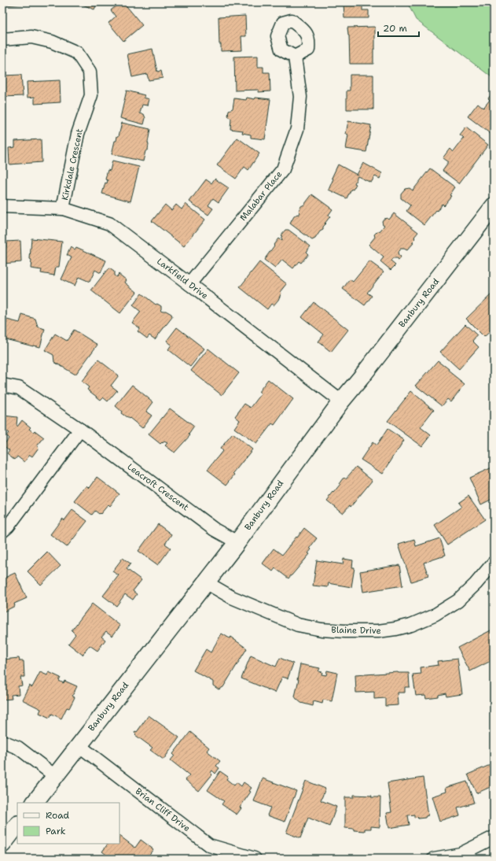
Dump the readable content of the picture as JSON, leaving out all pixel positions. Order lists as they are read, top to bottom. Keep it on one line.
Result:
{"streets":{"street":["Kirkdale Crescent","Malabar Place","Larkfield Drive","Banbury Road","Leacroft Crescent","Blaine Drive","Brian Cliff Drive"]},"crossings":[["Kirkdale Crescent","Larkfield Drive"],["Malabar Place","Larkfield Drive"],["Larkfield Drive","Banbury Road"],["Banbury Road","Leacroft Crescent"],["Banbury Road","Blaine Drive"],["Banbury Road","Brian Cliff Drive"]],"legend":["Road","Park"],"scale_bar":"20 m"}
